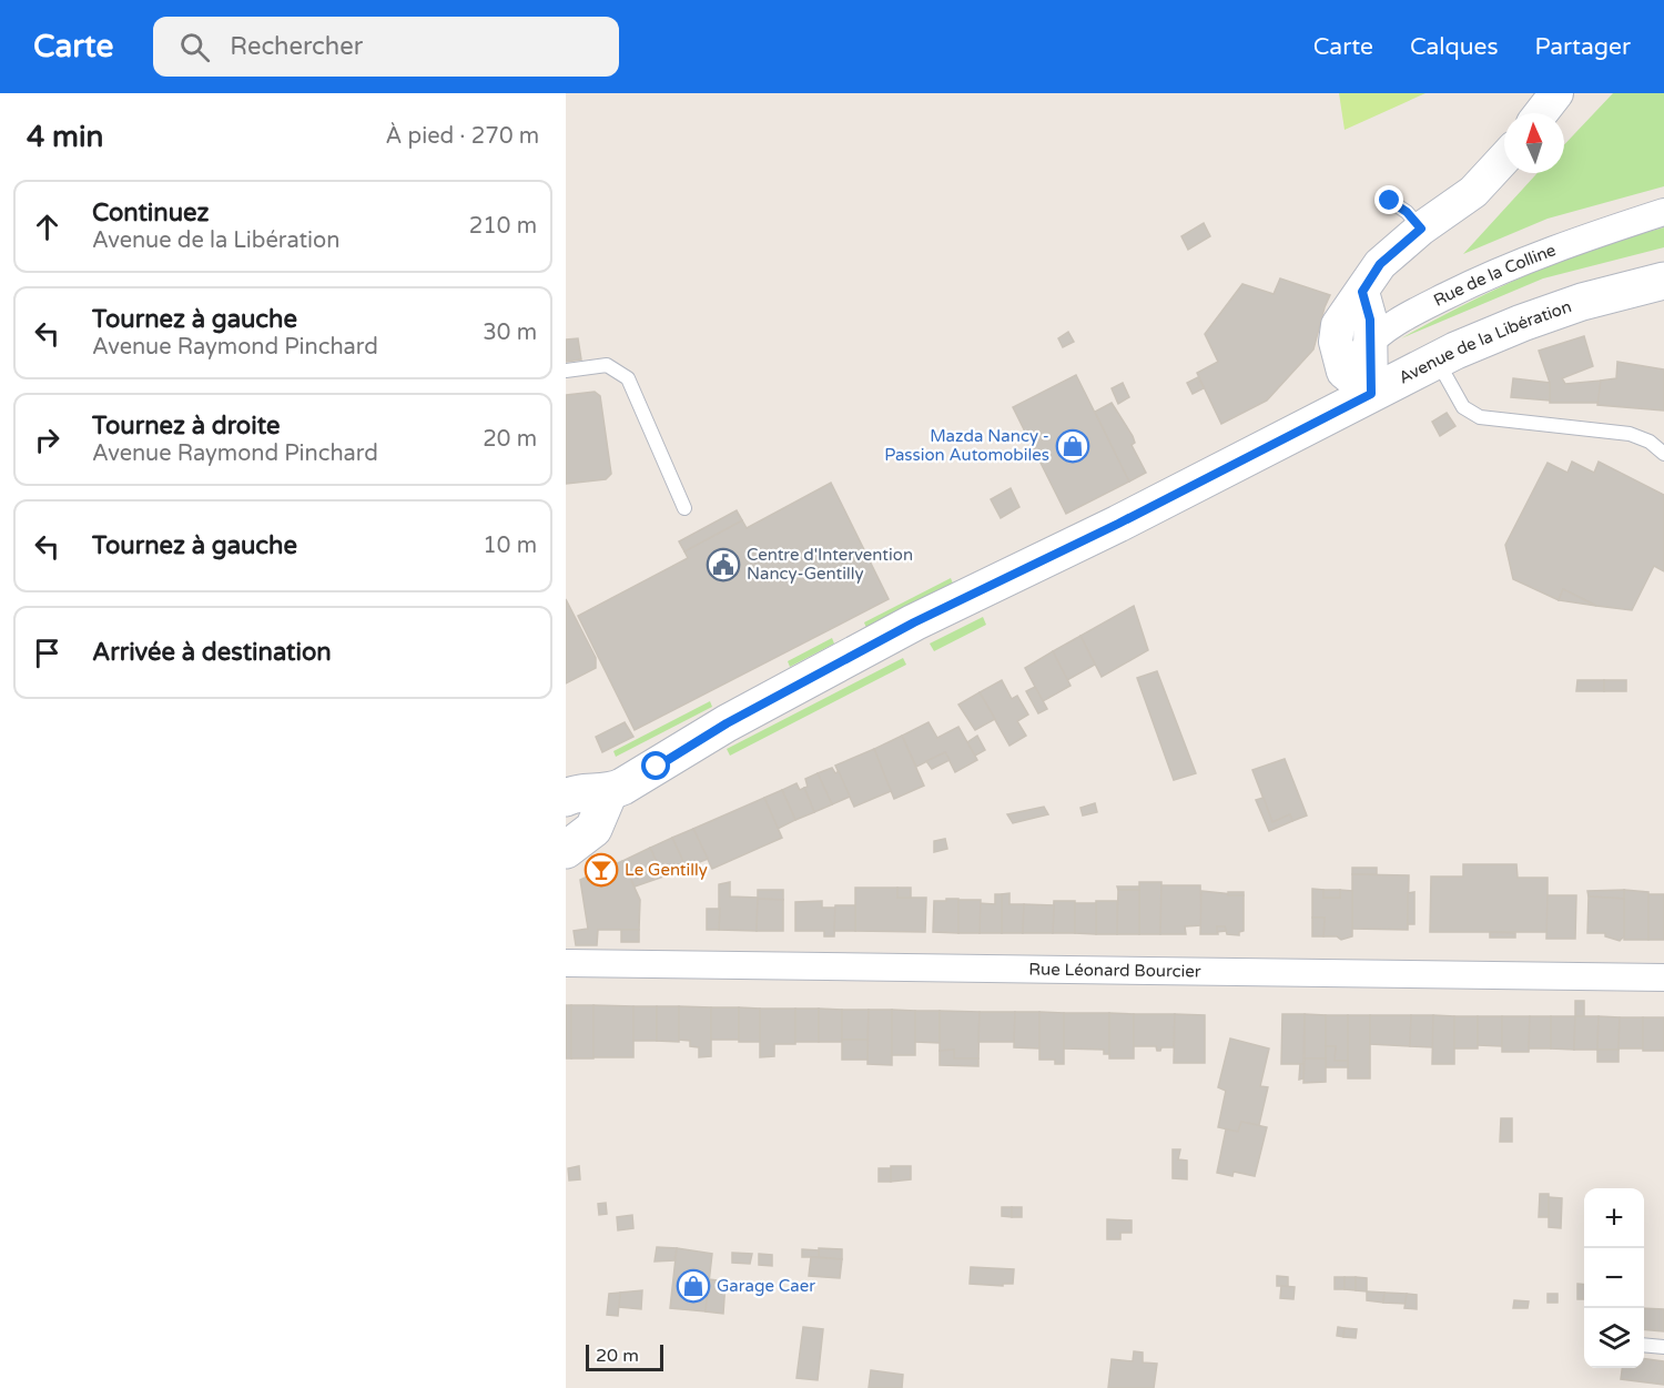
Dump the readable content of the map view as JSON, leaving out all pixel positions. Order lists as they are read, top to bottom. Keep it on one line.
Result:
{"streets":{"main road":["Avenue de la Libération"],"street":["Rue de la Colline","Rue Léonard Bourcier"]},"places":{"shop":["Mazda Nancy - Passion Automobiles","Garage Caer"],"public building":["Centre d'Intervention Nancy-Gentilly"],"bar":["Le Gentilly"]},"scale_bar":"20 m","north":"top","page":{"header":"Carte","search":"Rechercher","nav":["Carte","Calques","Partager"],"heading":["4 min","À pied · 270 m"],"list":[["Continuez","Avenue de la Libération","210 m"],["Tournez à gauche","Avenue Raymond Pinchard","30 m"],["Tournez à droite","Avenue Raymond Pinchard","20 m"],["Tournez à gauche","10 m"],"Arrivée à destination"],"map_buttons":["+","−"],"scale":"20 m"}}
